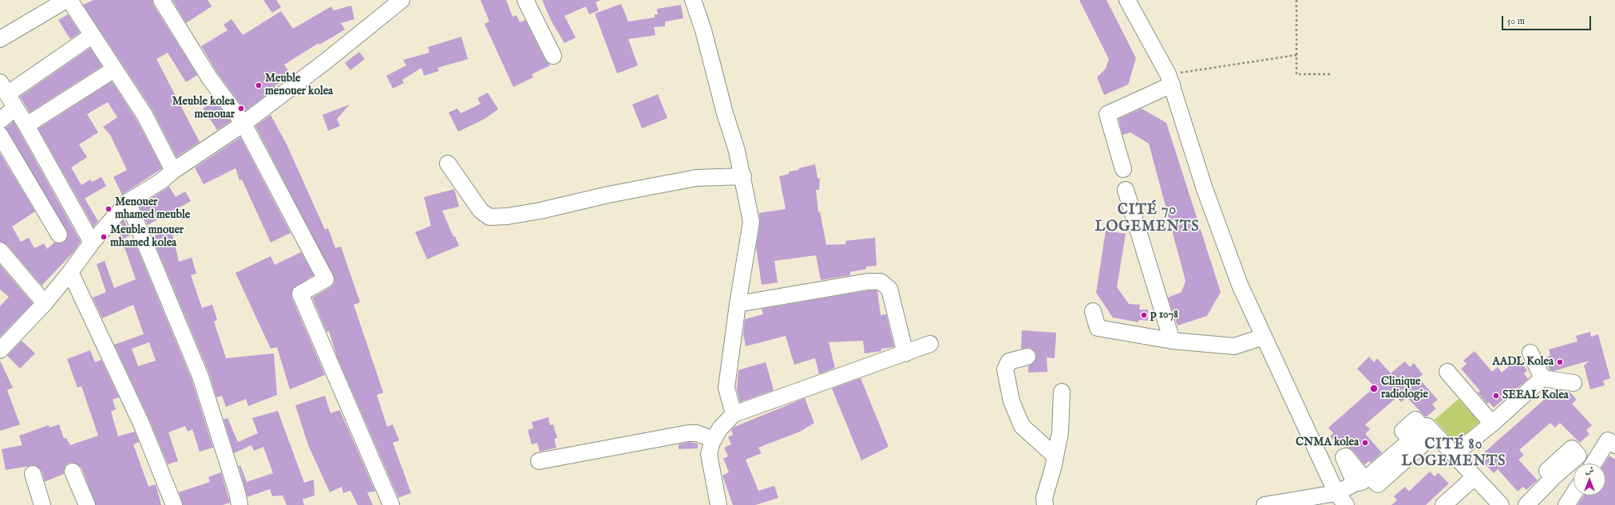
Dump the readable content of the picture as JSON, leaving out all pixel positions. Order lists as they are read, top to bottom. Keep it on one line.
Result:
{"districts":["CITÉ 70 LOGEMENTS","CITÉ 80 LOGEMENTS"],"places":["Meuble menouer kolea","Meuble kolea menouar","Menouer mhamed meuble","Meuble mnouer mhamed kolea","p 1078","AADL Kolea","Clinique radiologie","SEEAL Kolea","CNMA kolea"],"scale_bar":"50 m","north":"top"}
